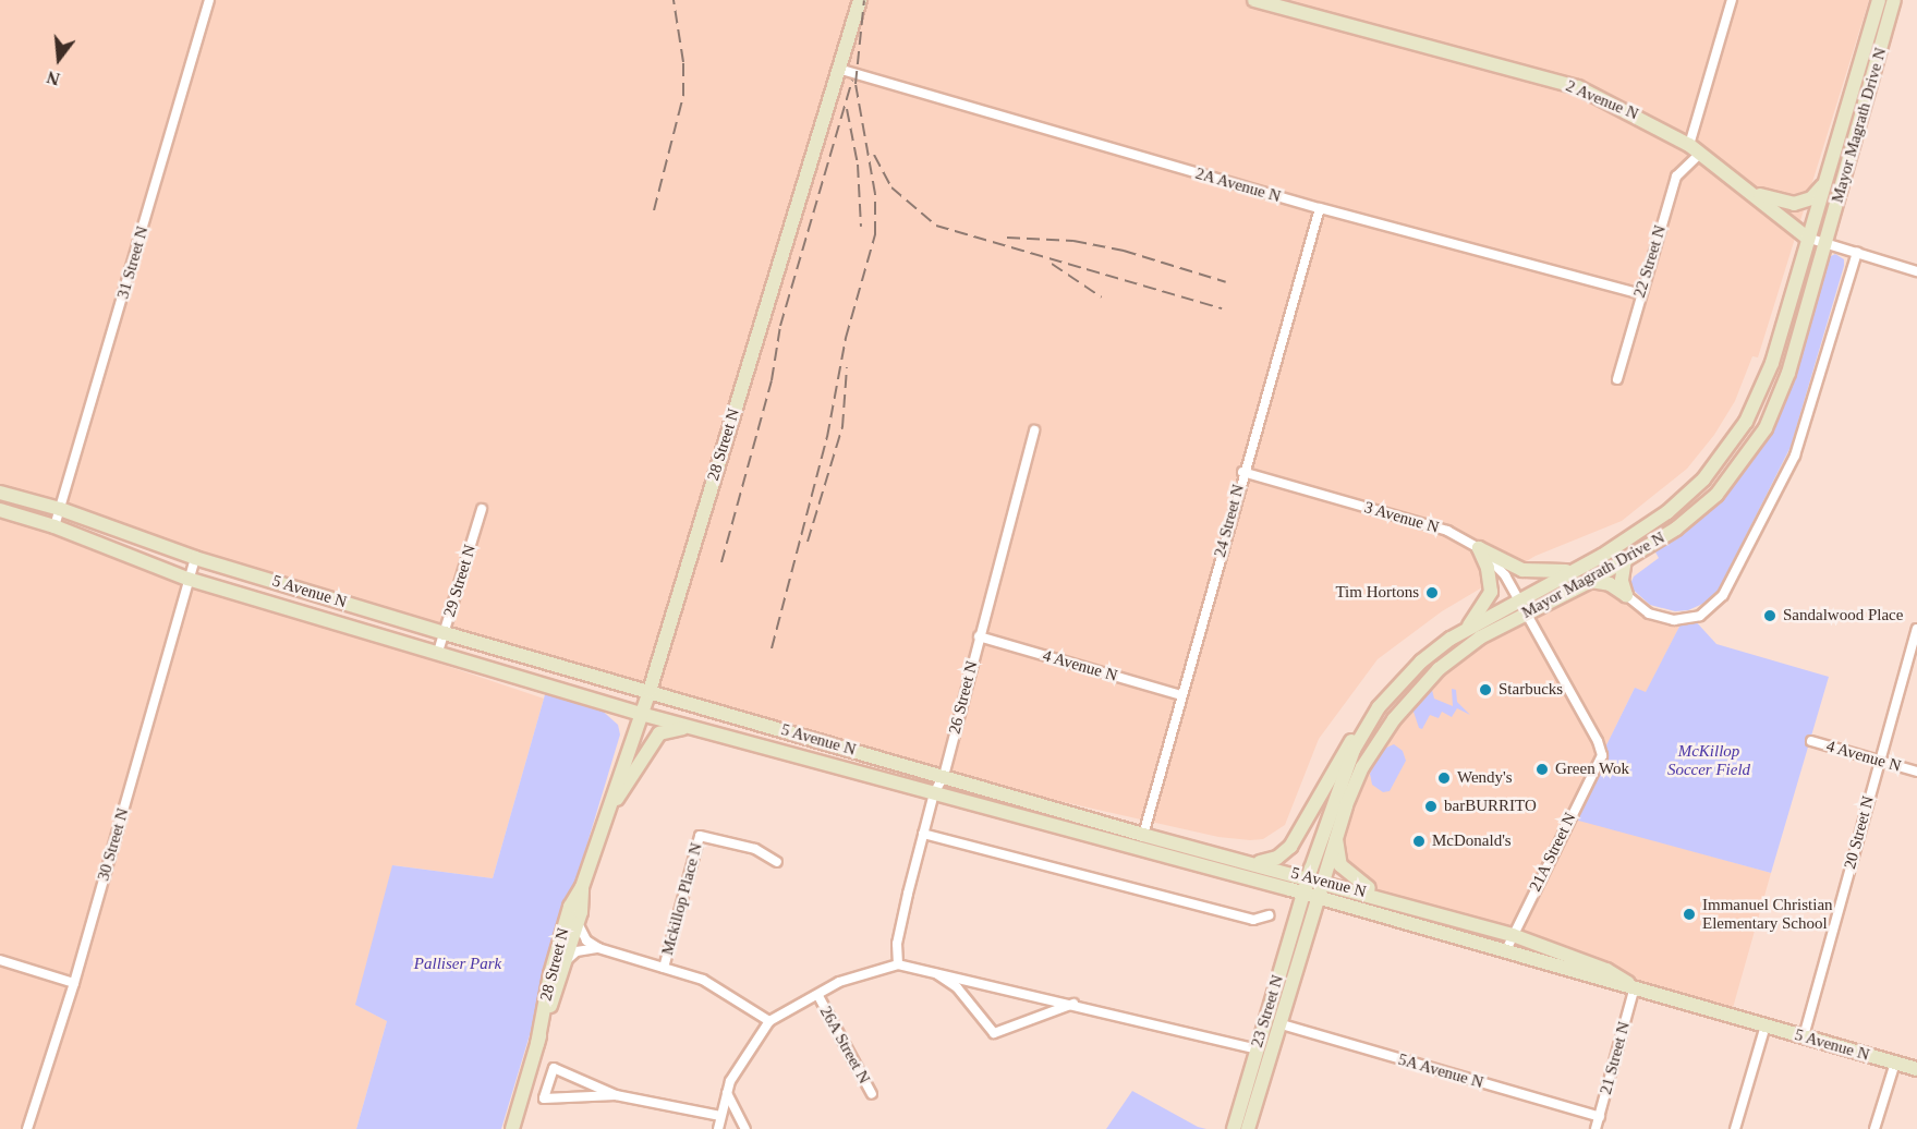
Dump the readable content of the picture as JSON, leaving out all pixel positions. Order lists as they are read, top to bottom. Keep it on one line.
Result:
{"streets":{"main road":["2 Avenue N","Mayor Magrath Drive N","28 Street N","5 Avenue N","23 Street N"],"street":["2A Avenue N","22 Street N","31 Street N","3 Avenue N","24 Street N","29 Street N","4 Avenue N","26 Street N","20 Street N","30 Street N","21A Street N","Mckillop Place N","26A Street N","21 Street N","5A Avenue N"]},"crossings":[["2 Avenue N","Mayor Magrath Drive N"],["2 Avenue N","22 Street N"],["Mayor Magrath Drive N","3 Avenue N"],["Mayor Magrath Drive N","5 Avenue N"],["Mayor Magrath Drive N","23 Street N"],["2A Avenue N","22 Street N"],["2A Avenue N","28 Street N"],["2A Avenue N","24 Street N"],["31 Street N","5 Avenue N"],["28 Street N","5 Avenue N"],["3 Avenue N","24 Street N"],["3 Avenue N","21A Street N"],["24 Street N","5 Avenue N"],["24 Street N","4 Avenue N"],["29 Street N","5 Avenue N"],["5 Avenue N","26 Street N"],["5 Avenue N","20 Street N"],["5 Avenue N","30 Street N"],["5 Avenue N","21A Street N"],["5 Avenue N","23 Street N"],["5 Avenue N","21 Street N"],["4 Avenue N","26 Street N"],["4 Avenue N","20 Street N"],["23 Street N","5A Avenue N"],["21 Street N","5A Avenue N"]],"parks":["McKillop Soccer Field","Palliser Park"],"places":["Tim Hortons","Sandalwood Place","Starbucks","Green Wok","Wendy's","barBURRITO","McDonald's","Immanuel Christian Elementary School"],"north":"bottom"}
